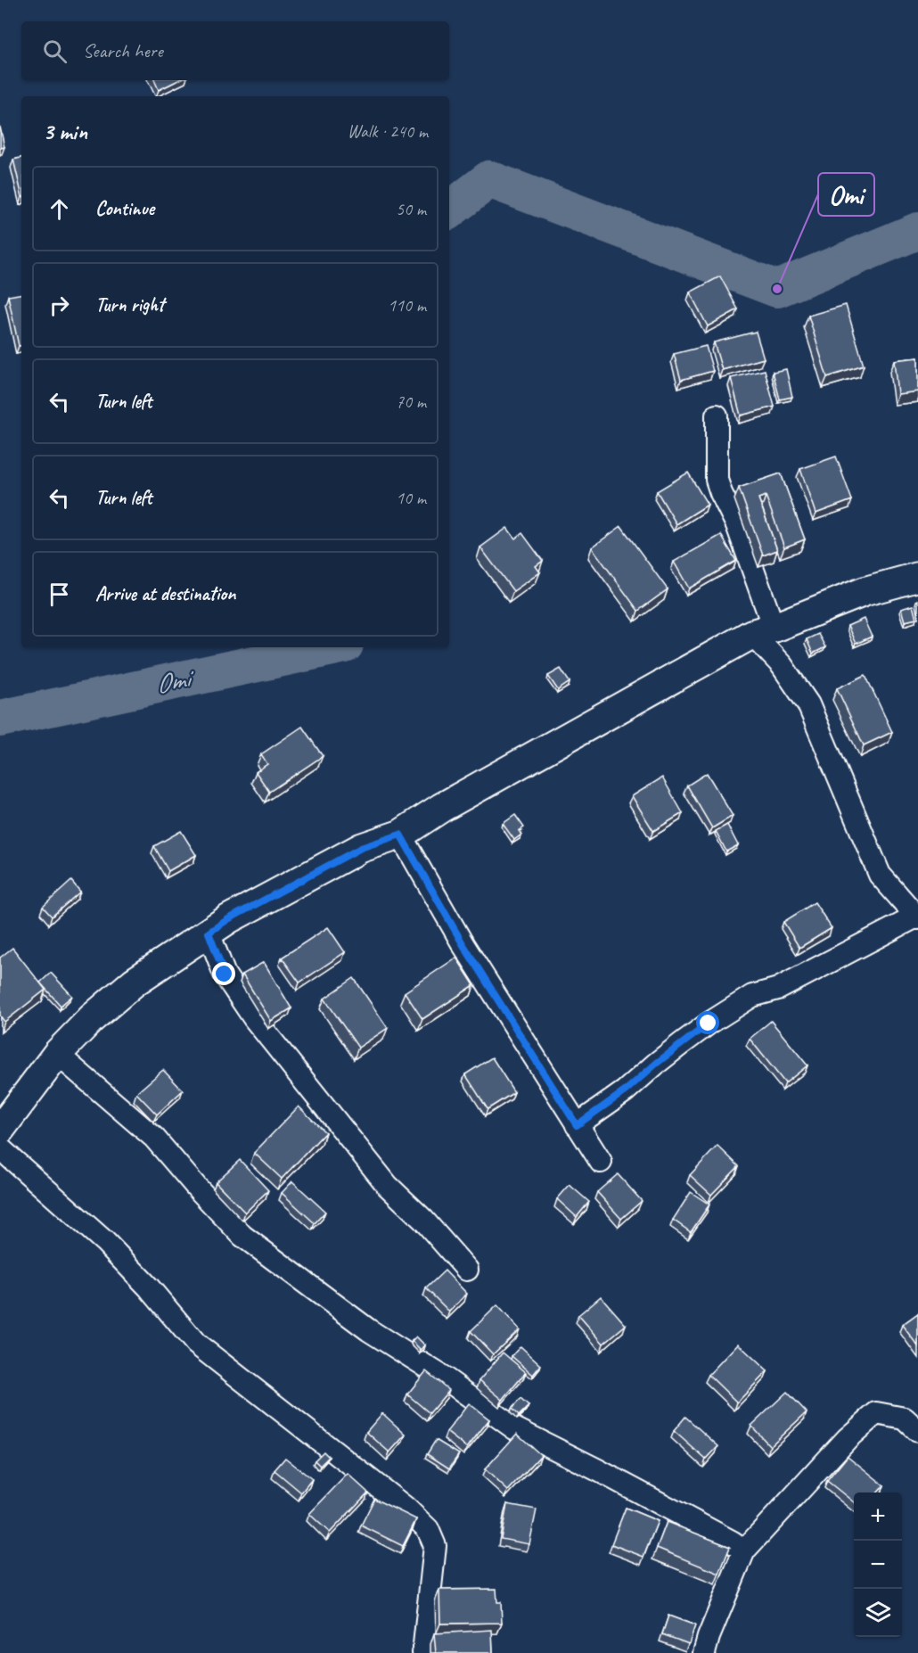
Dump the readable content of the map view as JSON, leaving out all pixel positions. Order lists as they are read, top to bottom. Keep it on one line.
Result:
{"water":["Omi"],"places":["Omi"],"page":{"search":"Search here","heading":["3 min","Walk · 240 m"],"list":[["Continue","50 m"],["Turn right","110 m"],["Turn left","70 m"],["Turn left","10 m"],"Arrive at destination"],"map_buttons":["+","−"]}}
